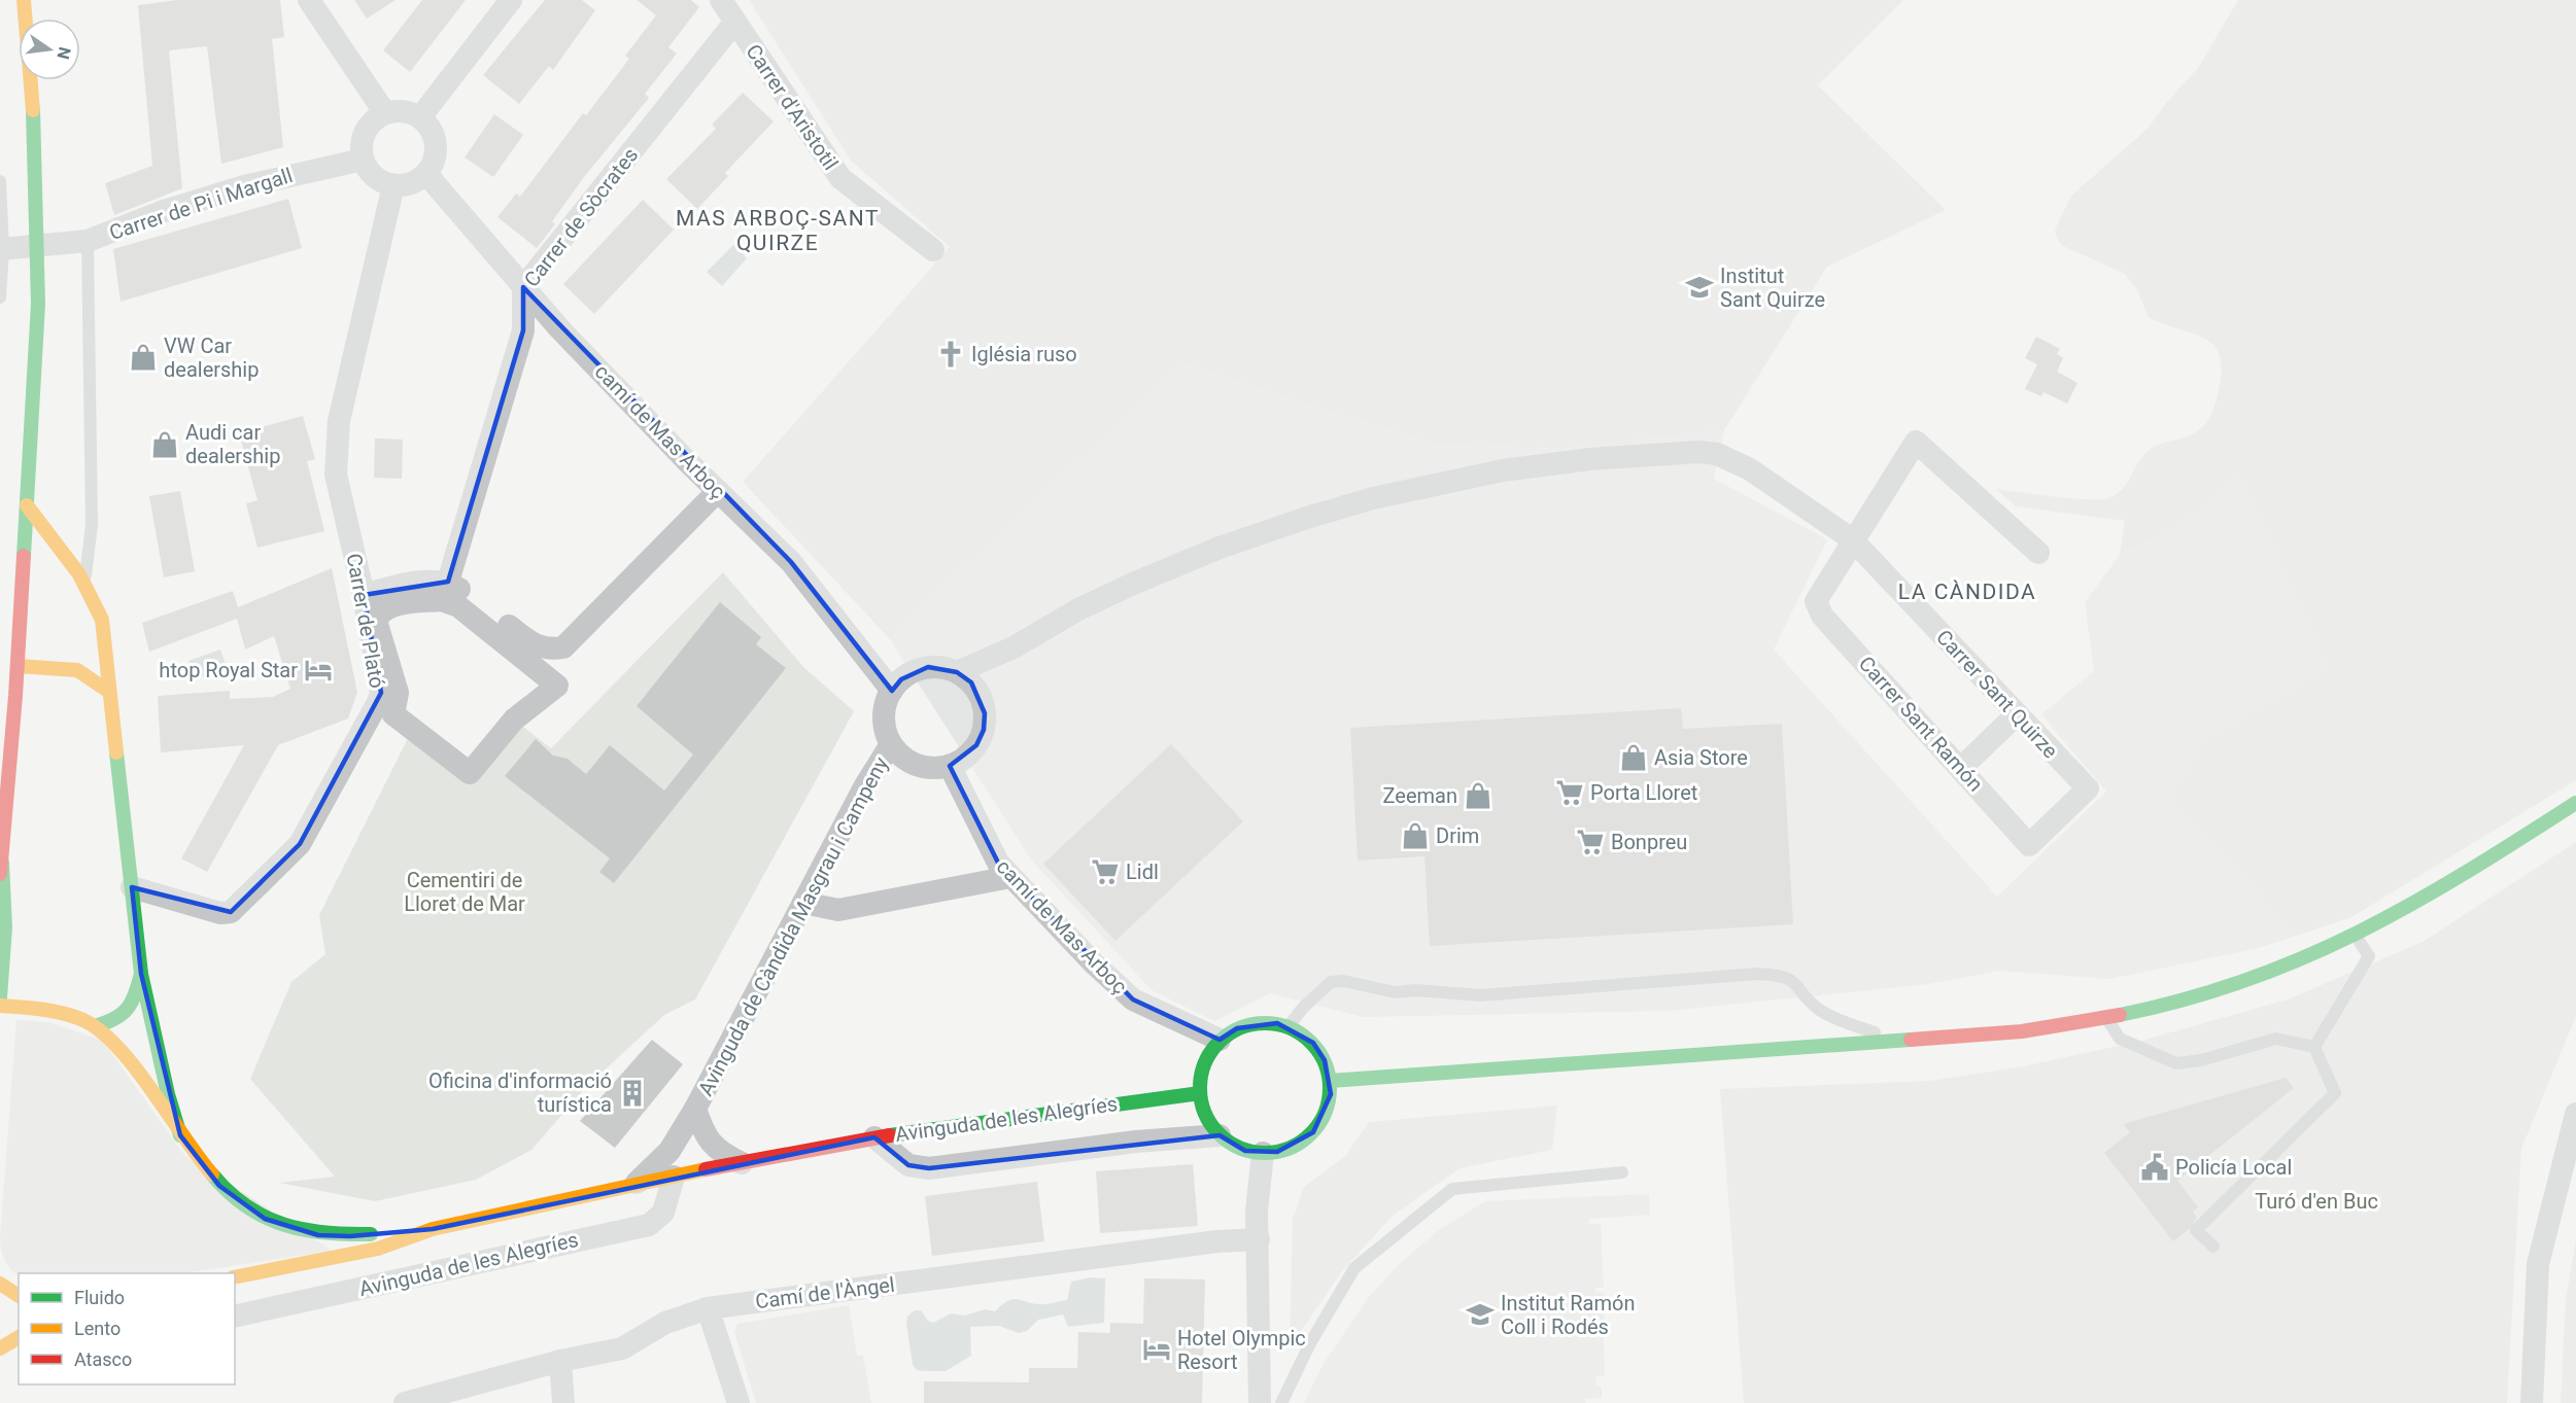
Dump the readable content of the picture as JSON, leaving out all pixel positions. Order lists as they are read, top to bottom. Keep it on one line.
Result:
{"streets":{"main road":["Avinguda de les Alegríes"],"street":["Carrer d'Aristotil","Carrer de Pi i Margall","Carrer de Sòcrates","camí de Mas Arboç","Carrer de Plató","Carrer Sant Quirze","Carrer Sant Ramón","Avinguda de Càndida Masgrau i Campeny","Camí de l'Àngel"]},"crossings":[["Carrer d'Aristotil","Carrer de Sòcrates"],["Carrer de Pi i Margall","camí de Mas Arboç"],["Carrer de Pi i Margall","Carrer de Plató"],["Carrer de Sòcrates","camí de Mas Arboç"],["camí de Mas Arboç","Carrer de Plató"],["camí de Mas Arboç","Avinguda de Càndida Masgrau i Campeny"],["camí de Mas Arboç","Avinguda de les Alegríes"],["Carrer Sant Quirze","Carrer Sant Ramón"]],"districts":["MAS ARBOÇ-SANT QUIRZE","LA CÀNDIDA"],"parks":["Cementiri de Lloret de Mar","Turó d'en Buc"],"places":{"school or university":["Institut Sant Quirze","Institut Ramón Coll i Rodés"],"church":["Iglésia ruso"],"shop":["VW Car dealership","Audi car dealership","Asia Store","Zeeman","Drim"],"hotel":["htop Royal Star","Hotel Olympic Resort"],"supermarket":["Porta Lloret","Bonpreu","Lidl"],"building":["Oficina d'informació turística"],"public building":["Policía Local"]},"legend":["Fluido","Lento","Atasco"],"north":"right"}
